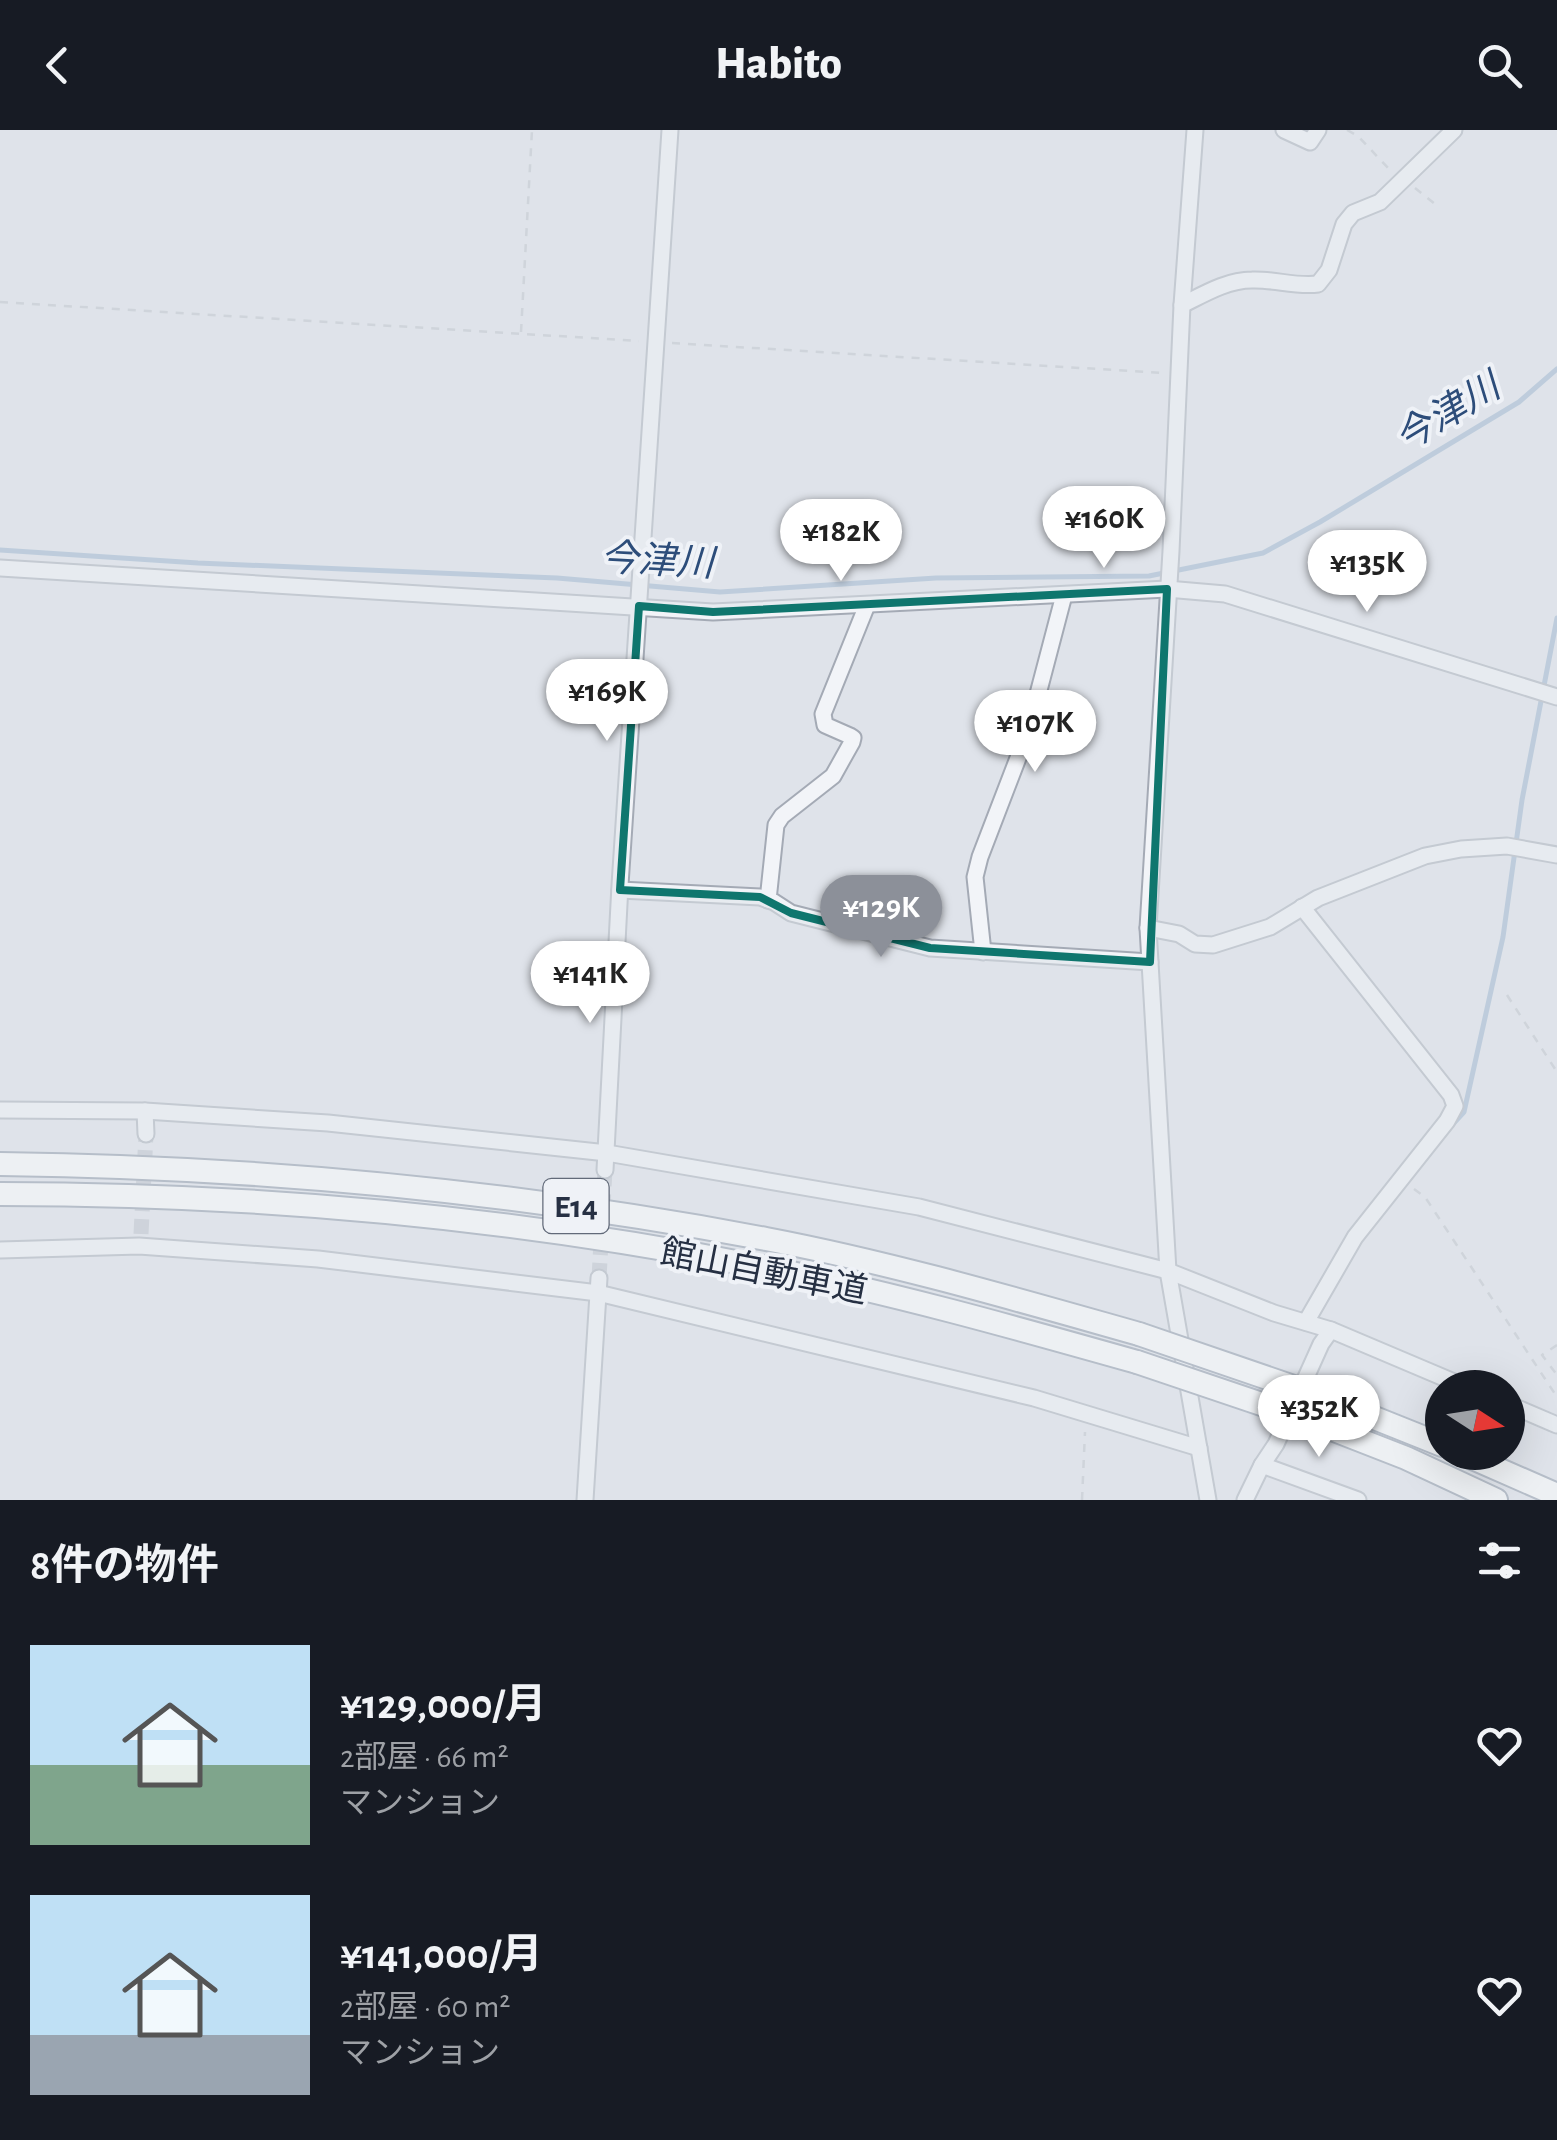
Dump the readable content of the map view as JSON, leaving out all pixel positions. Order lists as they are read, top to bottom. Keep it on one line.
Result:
{"streets":{"highway":["E14","館山自動車道"]},"water":["今津川"],"north":"right","page":{"header":"Habito","price":["¥160K","¥182K","¥135K","¥169K","¥107K","¥129K","¥141K","¥352K"],"heading":"8件の物件","list":[{"name":"¥129,000/月","note":"2部屋 · 66 m² · マンション"},{"name":"¥141,000/月","note":"2部屋 · 60 m² · マンション"}]}}
